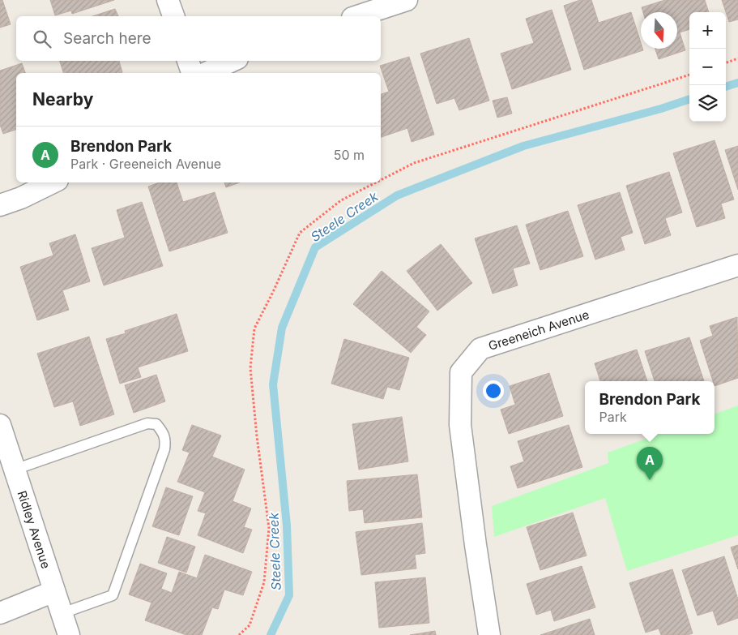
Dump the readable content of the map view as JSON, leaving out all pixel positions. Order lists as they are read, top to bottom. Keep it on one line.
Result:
{"streets":{"street":["Greeneich Avenue","Ridley Avenue"]},"water":["Steele Creek"],"north":"bottom","page":{"map_buttons":["+","−"],"search":"Search here","heading":"Nearby","list":[{"mark":"A","name":"Brendon Park","note":"Park · Greeneich Avenue","value":"50 m"}],"popup":["Brendon Park","Park"],"pins":"A"}}
